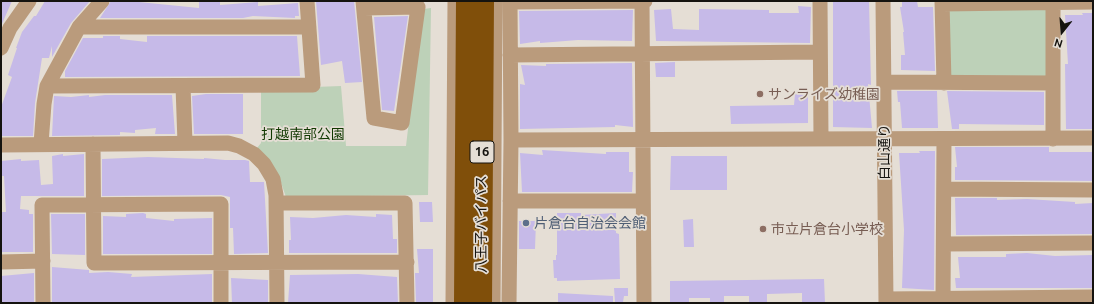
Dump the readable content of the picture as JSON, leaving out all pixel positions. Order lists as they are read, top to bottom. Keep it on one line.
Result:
{"streets":{"highway":["16","八王子バイパス"],"street":["白山通り"]},"parks":["打越南部公園"],"places":["サンライズ幼稚園","片倉台自治会会館","市立片倉台小学校"],"north":"bottom"}
